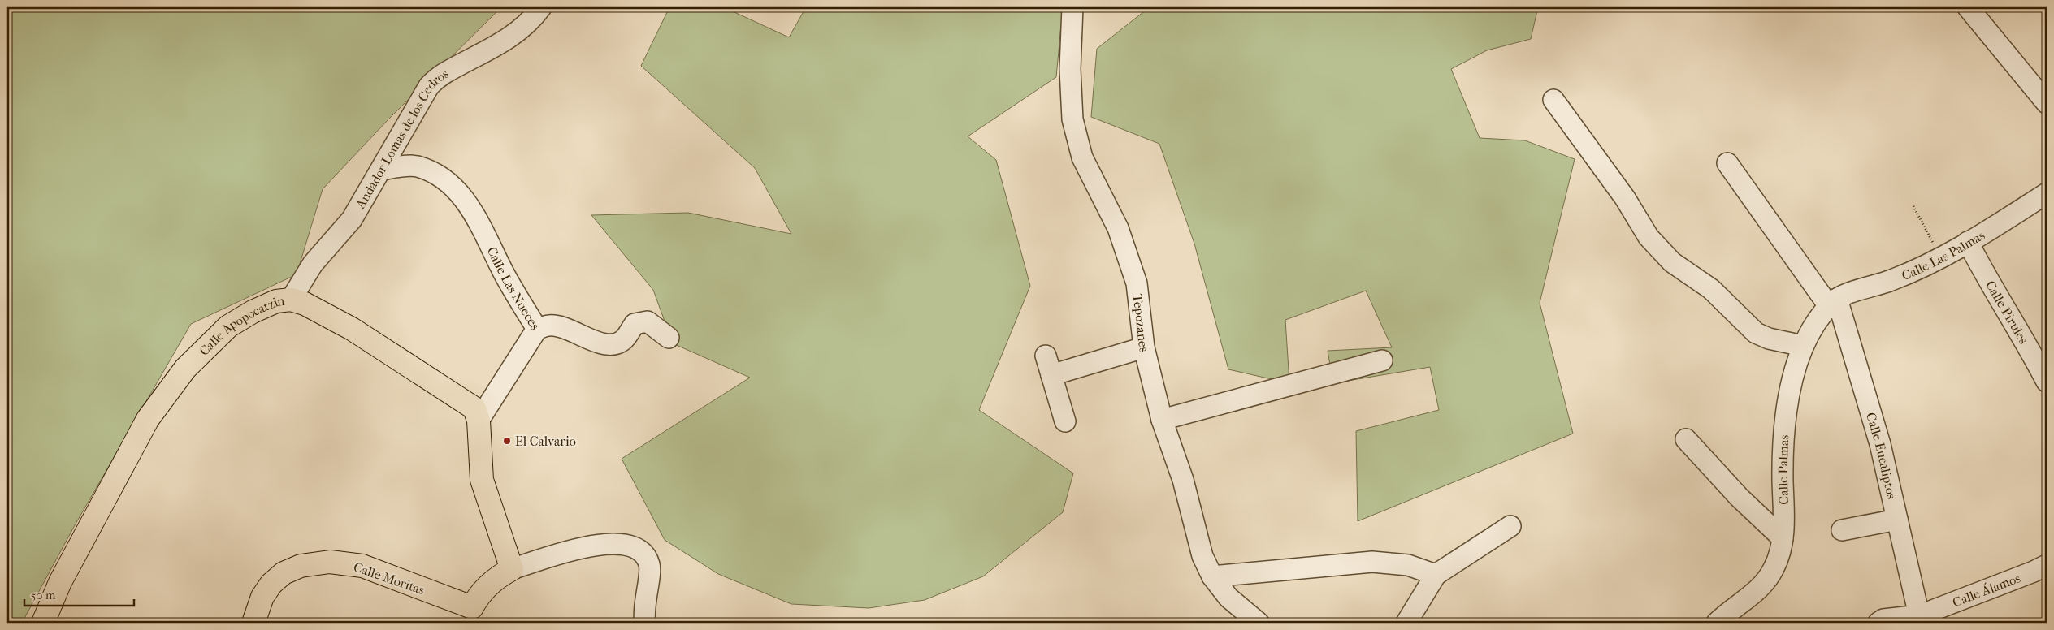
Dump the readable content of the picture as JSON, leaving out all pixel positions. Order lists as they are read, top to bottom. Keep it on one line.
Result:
{"streets":{"main road":["Calle Apopocatzin","Calle Moritas"],"street":["Andador Lomas de los Cedros","Calle Las Palmas","Calle Las Nueces","Calle Pirules","Tepozanes","Calle Eucaliptos","Calle Palmas","Calle Álamos"]},"crossings":[["Andador Lomas de los Cedros","Calle Las Nueces"],["Andador Lomas de los Cedros","Calle Apopocatzin"],["Calle Las Palmas","Calle Pirules"],["Calle Las Palmas","Calle Eucaliptos"],["Calle Las Palmas","Calle Palmas"],["Calle Apopocatzin","Calle Moritas"],["Calle Eucaliptos","Calle Palmas"],["Calle Eucaliptos","Calle Álamos"]],"places":["El Calvario"],"scale_bar":"50 m"}
